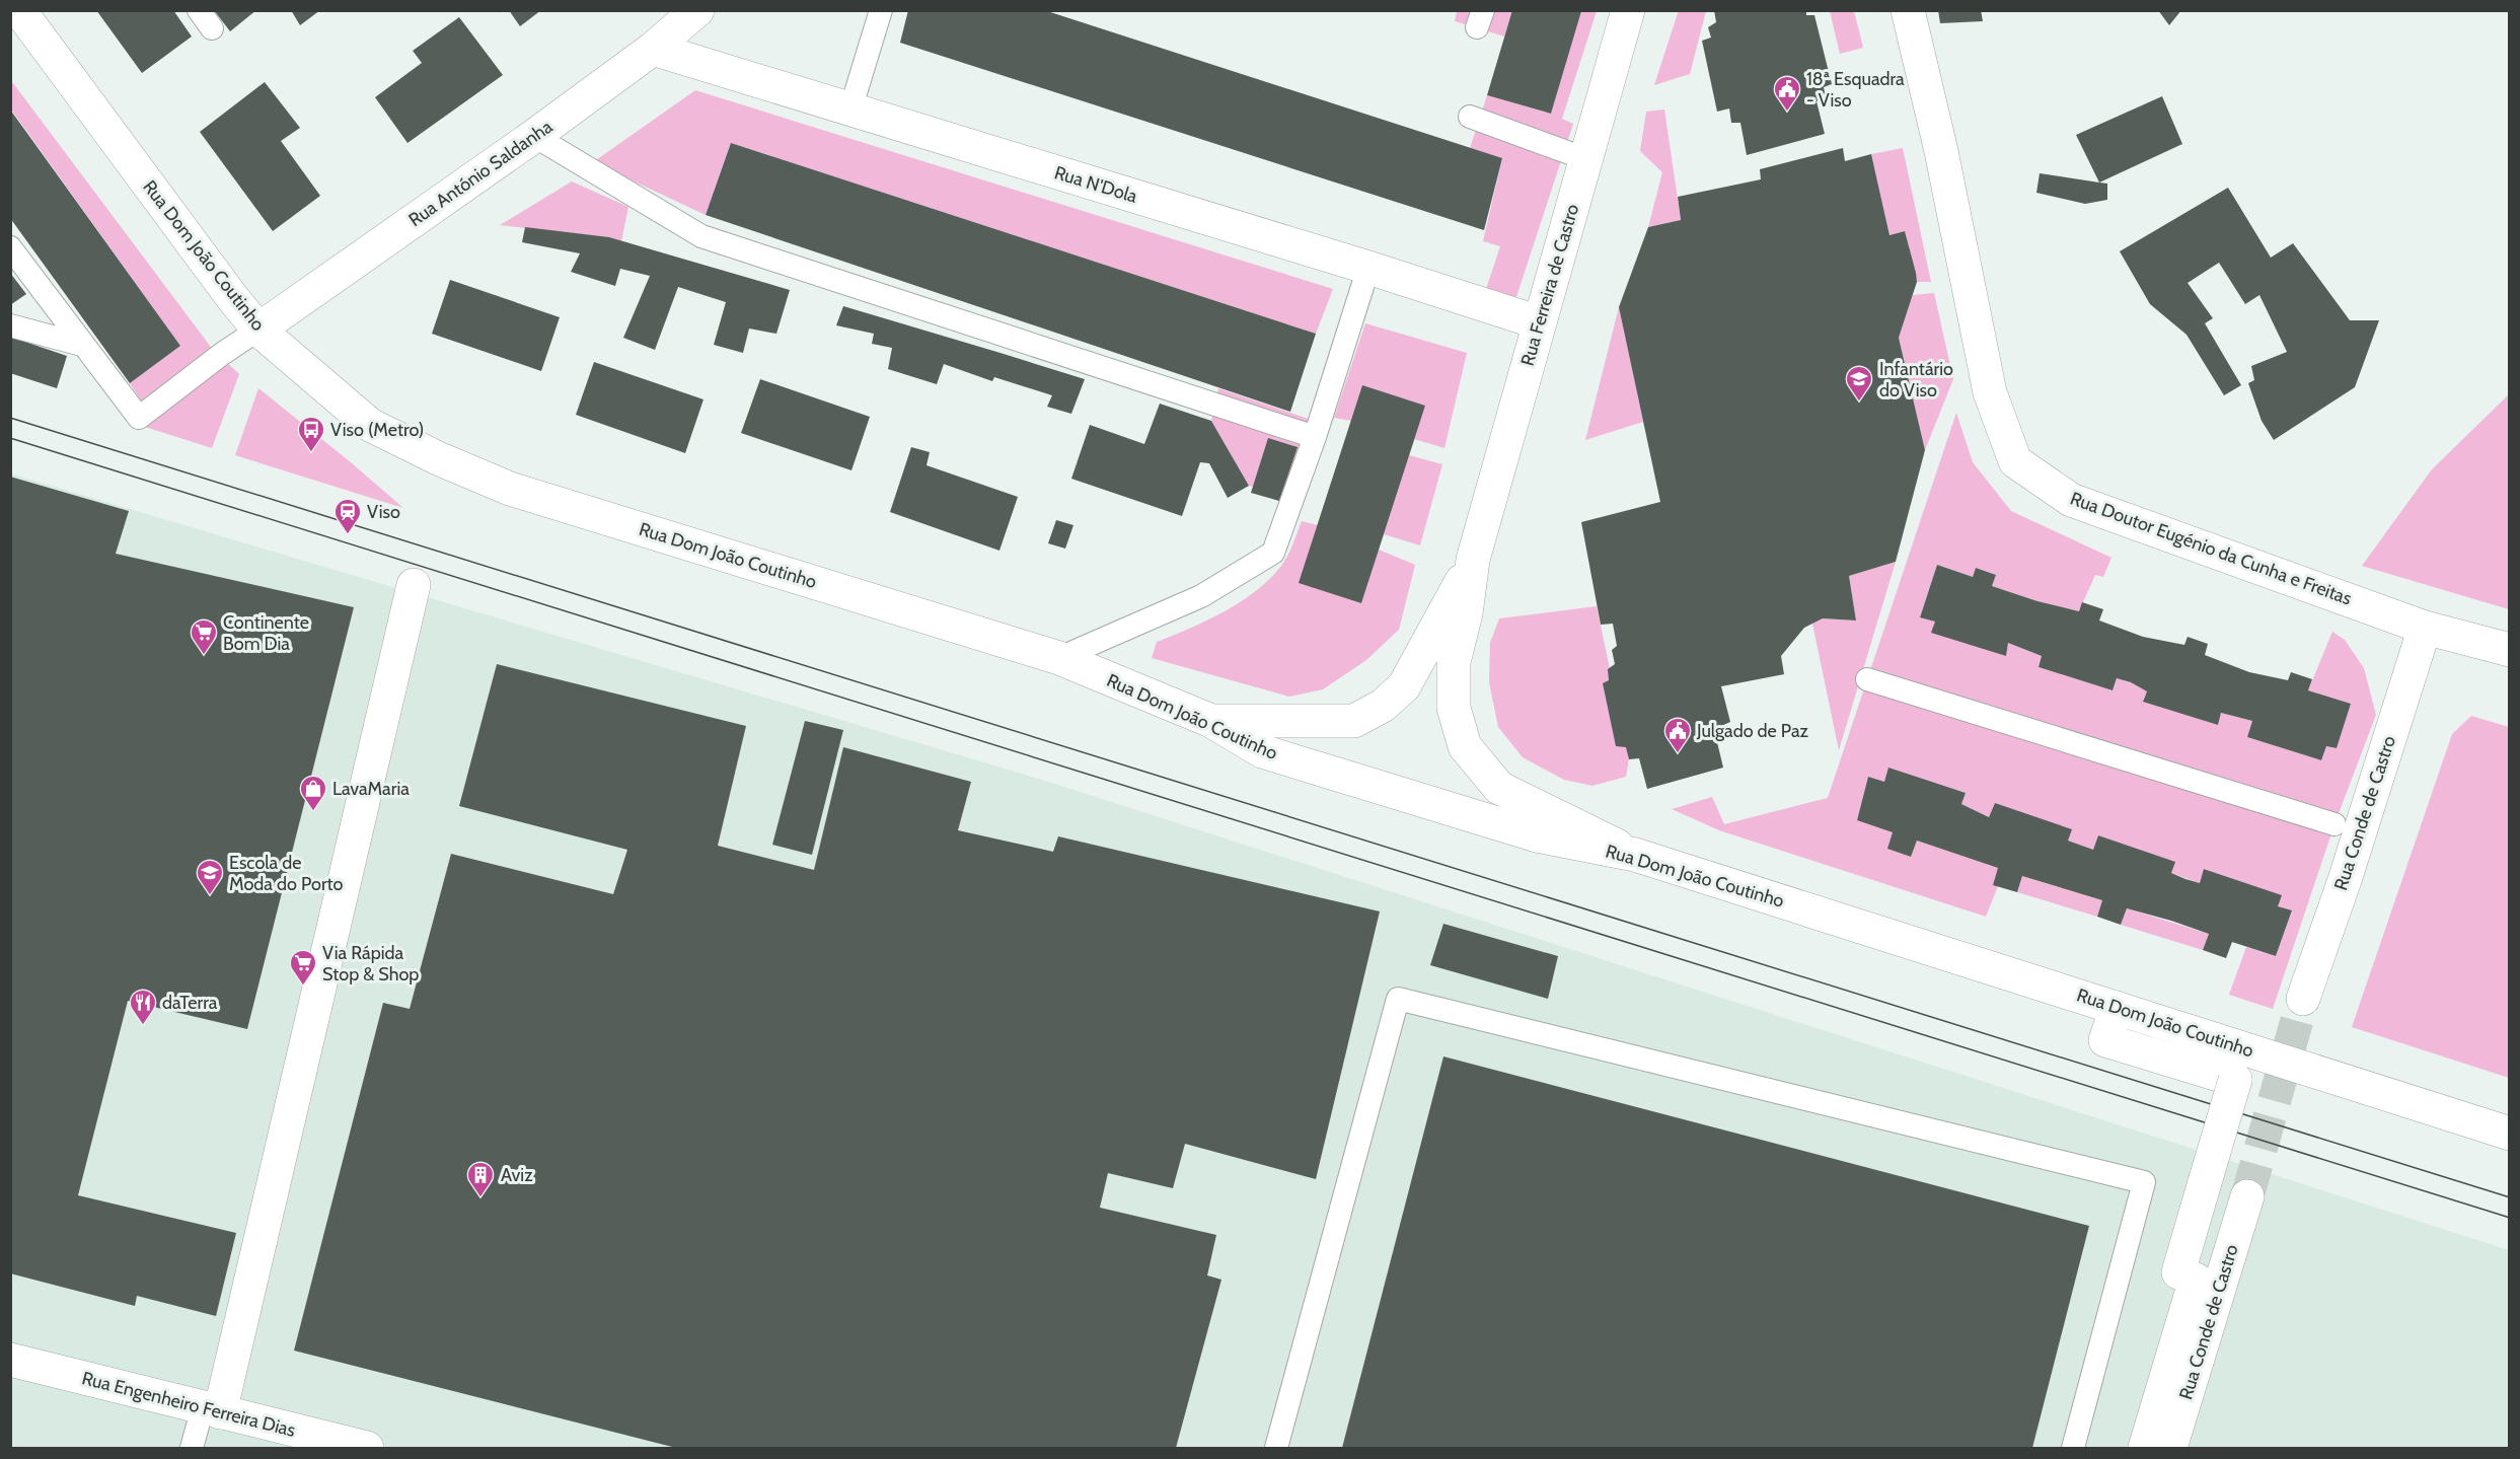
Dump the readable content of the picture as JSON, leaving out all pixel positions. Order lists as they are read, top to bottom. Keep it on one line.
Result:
{"streets":{"street":["Rua António Saldanha","Rua N'Dola","Rua Dom João Coutinho","Rua Ferreira de Castro","Rua Doutor Eugénio da Cunha e Freitas","Rua Conde de Castro","Rua Engenheiro Ferreira Dias"]},"crossings":[["Rua António Saldanha","Rua N'Dola"],["Rua António Saldanha","Rua Dom João Coutinho"],["Rua N'Dola","Rua Ferreira de Castro"],["Rua Dom João Coutinho","Rua Ferreira de Castro"],["Rua Doutor Eugénio da Cunha e Freitas","Rua Conde de Castro"]],"places":{"public building":["18ª Esquadra - Viso","Julgado de Paz"],"school or university":["Infantário do Viso","Escola de Moda do Porto"],"bus stop":["Viso (Metro)"],"station":["Viso"],"supermarket":["Continente Bom Dia","Via Rápida Stop & Shop"],"shop":["LavaMaria"],"restaurant":["daTerra"],"building":["Aviz"]}}
